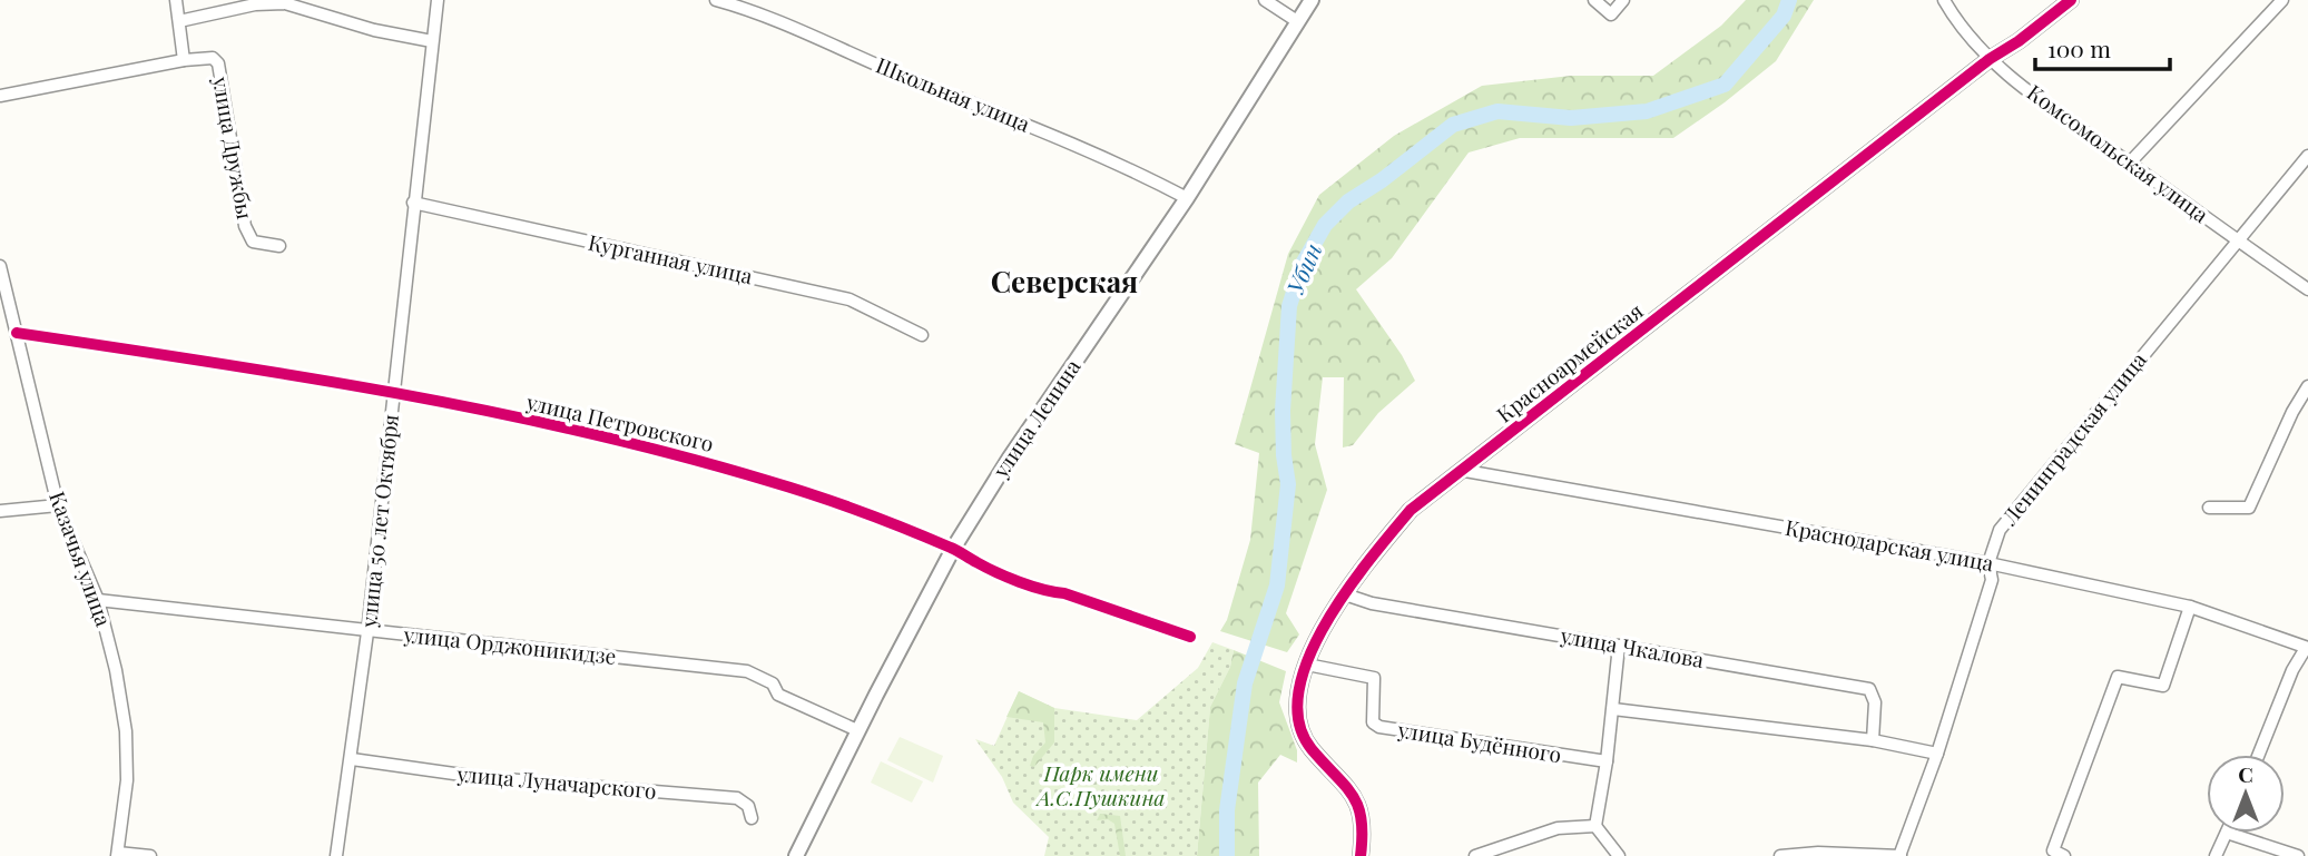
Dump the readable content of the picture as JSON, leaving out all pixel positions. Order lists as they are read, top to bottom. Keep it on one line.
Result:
{"streets":{"street":["Школьная улица","улица Дружбы","Комсомольская улица","Курганная улица","Красноармейская","улица Ленина","улица Петровского","Ленинградская улица","улица 50 лет Октября","Краснодарская улица","Казачья улица","улица Орджоникидзе","улица Чкалова","улица Будённого","улица Луначарского"]},"crossings":[["Школьная улица","улица Ленина"],["Комсомольская улица","Красноармейская"],["Комсомольская улица","Ленинградская улица"],["Курганная улица","улица 50 лет Октября"],["Красноармейская","Краснодарская улица"],["Красноармейская","улица Чкалова"],["Красноармейская","улица Будённого"],["улица Ленина","улица Петровского"],["улица Ленина","улица Орджоникидзе"],["улица Петровского","улица 50 лет Октября"],["улица Петровского","Казачья улица"],["Ленинградская улица","Краснодарская улица"],["улица 50 лет Октября","улица Орджоникидзе"],["улица 50 лет Октября","улица Луначарского"],["Казачья улица","улица Орджоникидзе"]],"districts":["Северская"],"water":["Убин"],"parks":["Парк имени А.С.Пушкина"],"scale_bar":"100 m","north":"top"}
